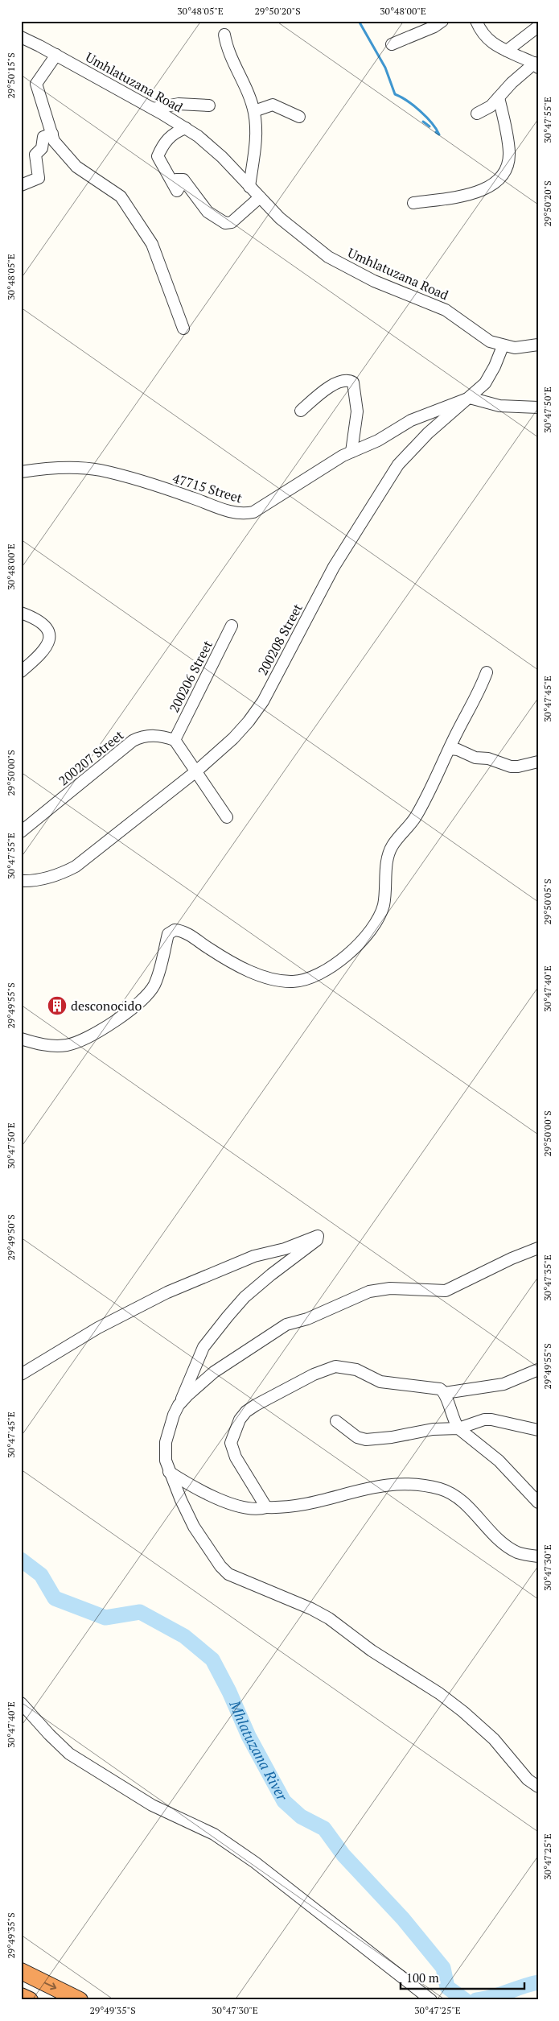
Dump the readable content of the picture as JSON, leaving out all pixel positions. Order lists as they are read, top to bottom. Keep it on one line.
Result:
{"streets":{"street":["Umhlatuzana Road","47715 Street","200208 Street","200206 Street","200207 Street"]},"crossings":[["Umhlatuzana Road","200208 Street"],["47715 Street","200208 Street"],["200206 Street","200207 Street"]],"water":["Mhlatuzana River"],"places":{"building":["desconocido"]},"scale_bar":"100 m","coordinates":["30°48'05\"E","29°50'20\"S","30°48'00\"E","29°50'15\"S","30°47'55\"E","30°47'50\"E","30°47'45\"E","29°50'00\"S","29°50'05\"S","30°47'40\"E","29°49'55\"S","29°49'50\"S","30°47'35\"E","30°47'30\"E","30°47'25\"E","29°49'35\"S"]}
